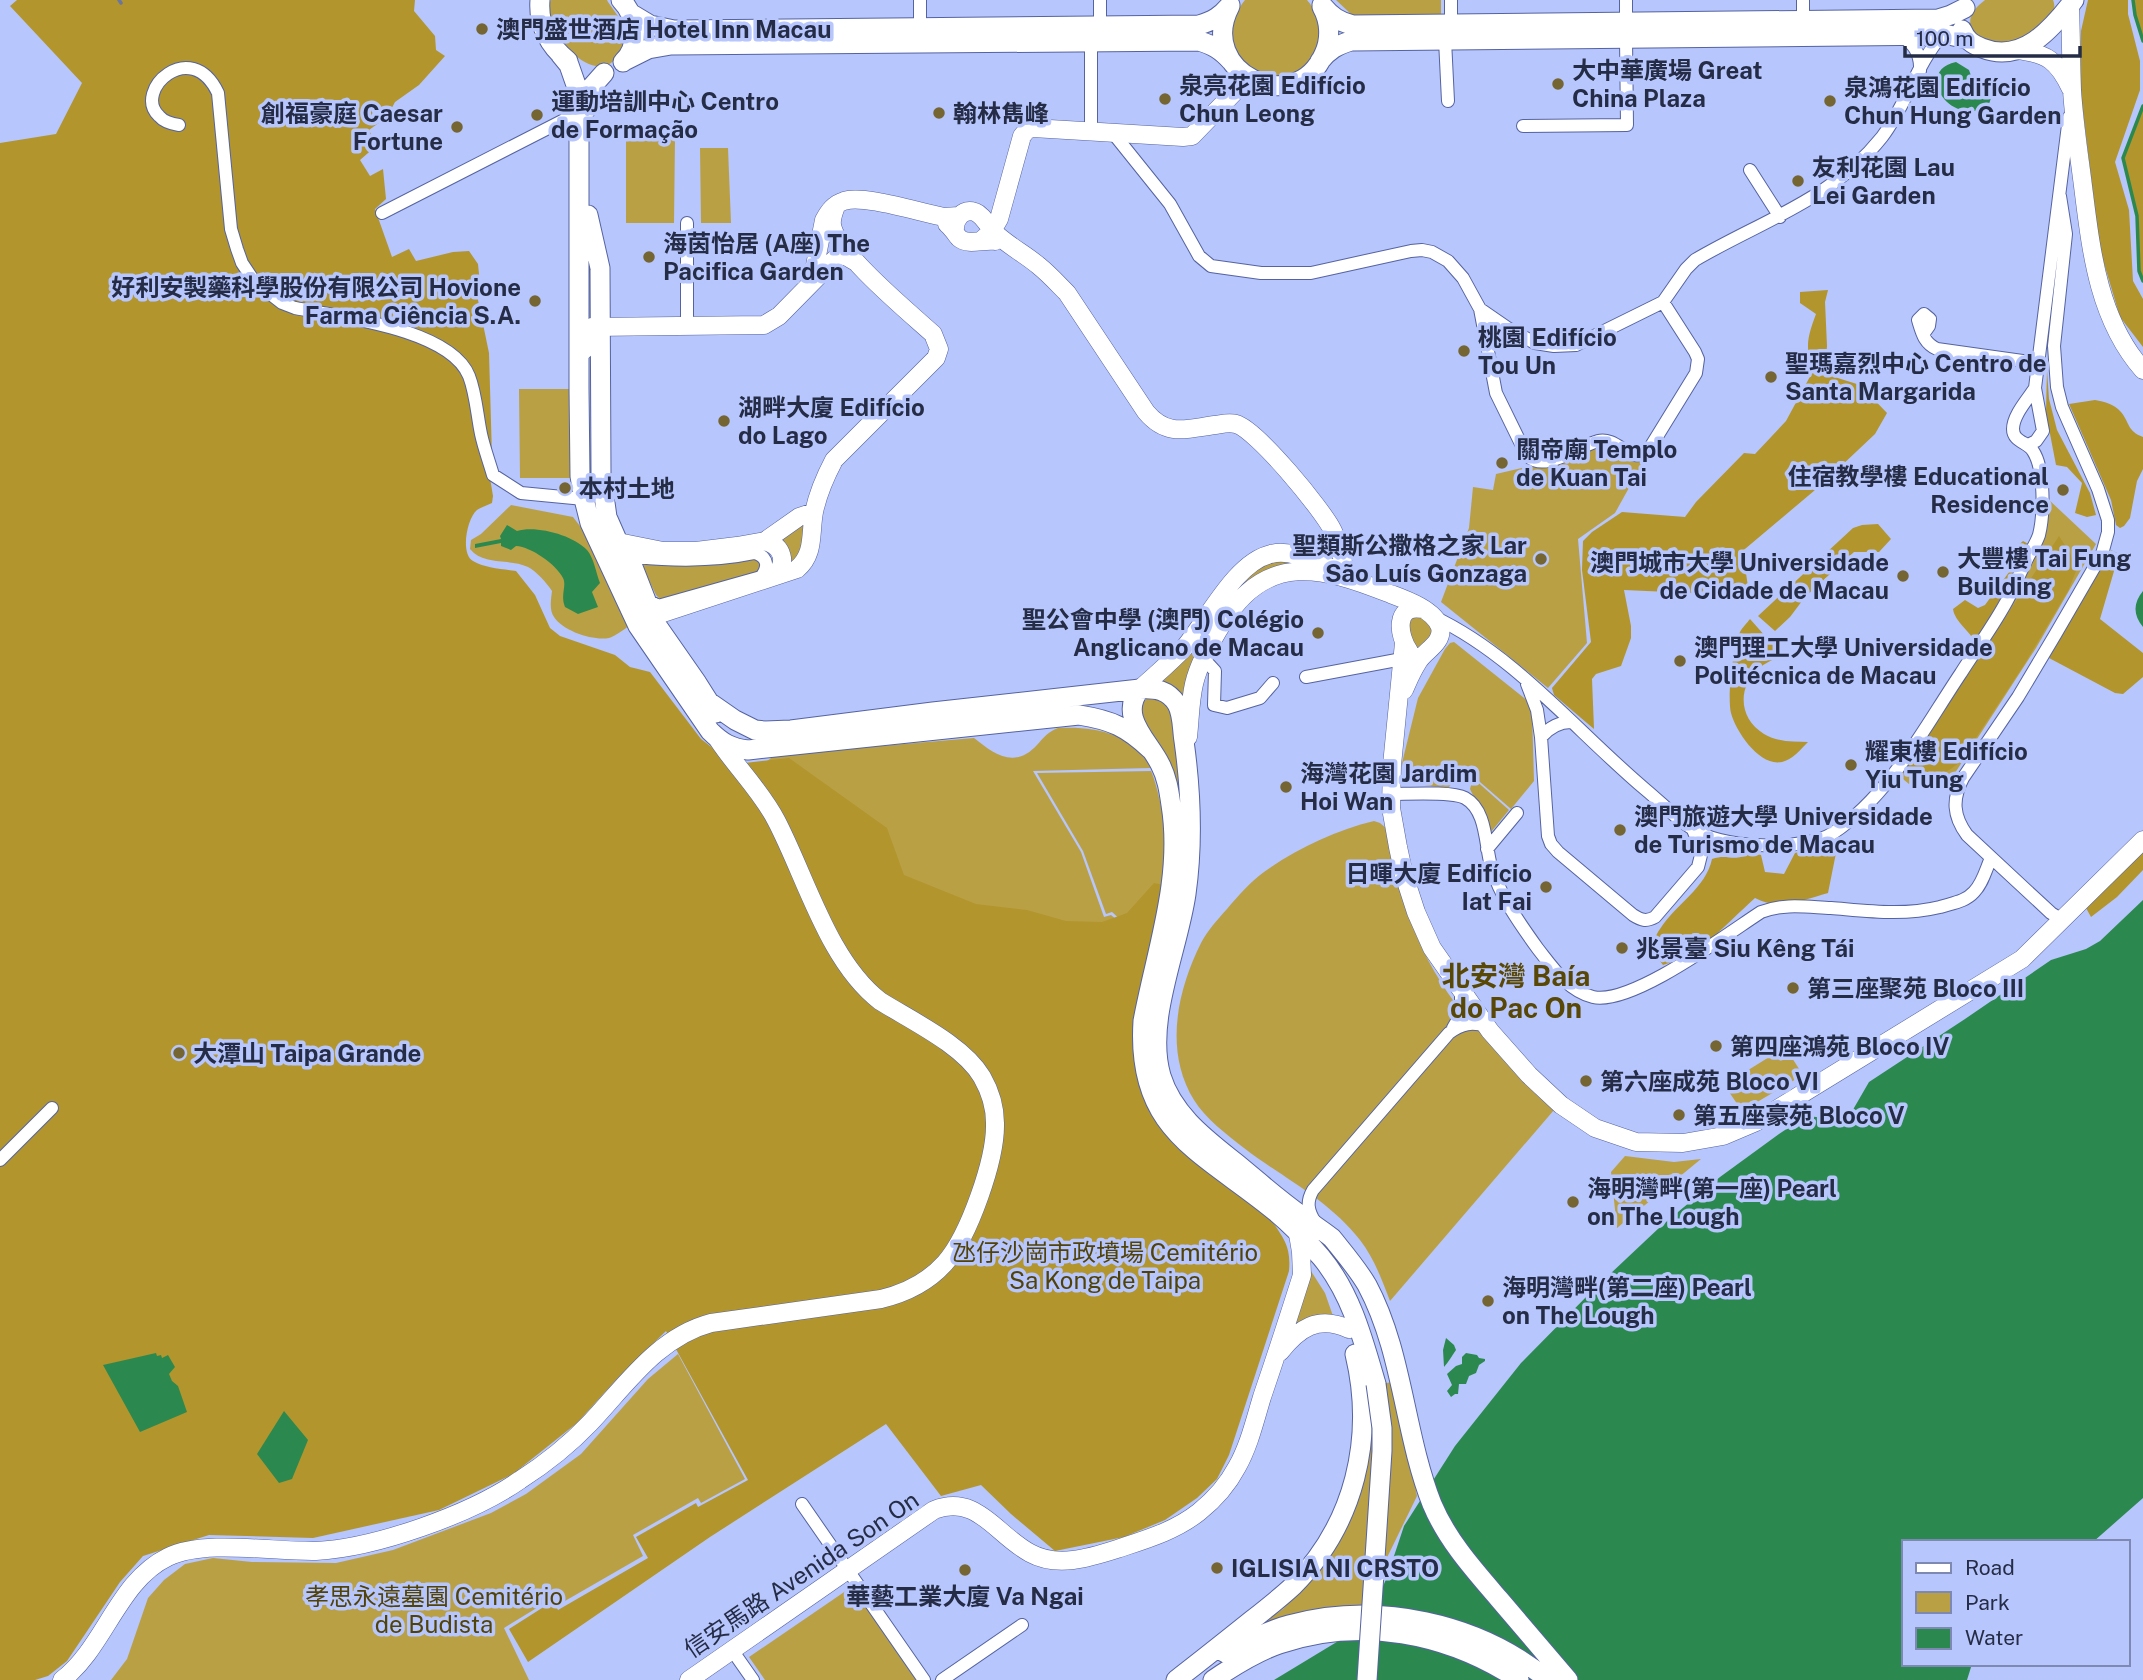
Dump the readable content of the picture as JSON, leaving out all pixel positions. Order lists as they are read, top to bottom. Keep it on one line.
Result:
{"streets":{"street":["信安馬路 Avenida Son On"]},"districts":["北安灣 Baía do Pac On"],"parks":["氹仔沙崗市政墳場 Cemitério Sa Kong de Taipa","孝思永遠墓園 Cemitério de Budista"],"places":["澳門盛世酒店 Hotel Inn Macau","大中華廣場 Great China Plaza","泉亮花園 Edifício Chun Leong","泉鴻花園 Edifício Chun Hung Garden","翰林雋峰","運動培訓中心 Centro de Formação","創福豪庭 Caesar Fortune","友利花園 Lau Lei Garden","海茵怡居 (A座) The Pacifica Garden","好利安製藥科學股份有限公司 Hovione Farma Ciência S.A.","桃園 Edifício Tou Un","聖瑪嘉烈中心 Centro de Santa Margarida","湖畔大廈 Edifício do Lago","關帝廟 Templo de Kuan Tai","本村土地","住宿教學樓 Educational Residence","聖類斯公撒格之家 Lar São Luís Gonzaga","大豐樓 Tai Fung Building","澳門城市大學 Universidade de Cidade de Macau","聖公會中學 (澳門) Colégio Anglicano de Macau","澳門理工大學 Universidade Politécnica de Macau","耀東樓 Edifício Yiu Tung","海灣花園 Jardim Hoi Wan","澳門旅遊大學 Universidade de Turismo de Macau","日暉大廈 Edifício Iat Fai","兆景臺 Siu Kêng Tái","第三座聚苑 Bloco III","第四座鴻苑 Bloco IV","大潭山 Taipa Grande","第六座成苑 Bloco VI","第五座豪苑 Bloco V","海明灣畔(第一座) Pearl on The Lough","海明灣畔(第二座) Pearl on The Lough","IGLISIA NI CRSTO","華藝工業大廈 Va Ngai"],"legend":["Road","Park","Water"],"scale_bar":"100 m"}
